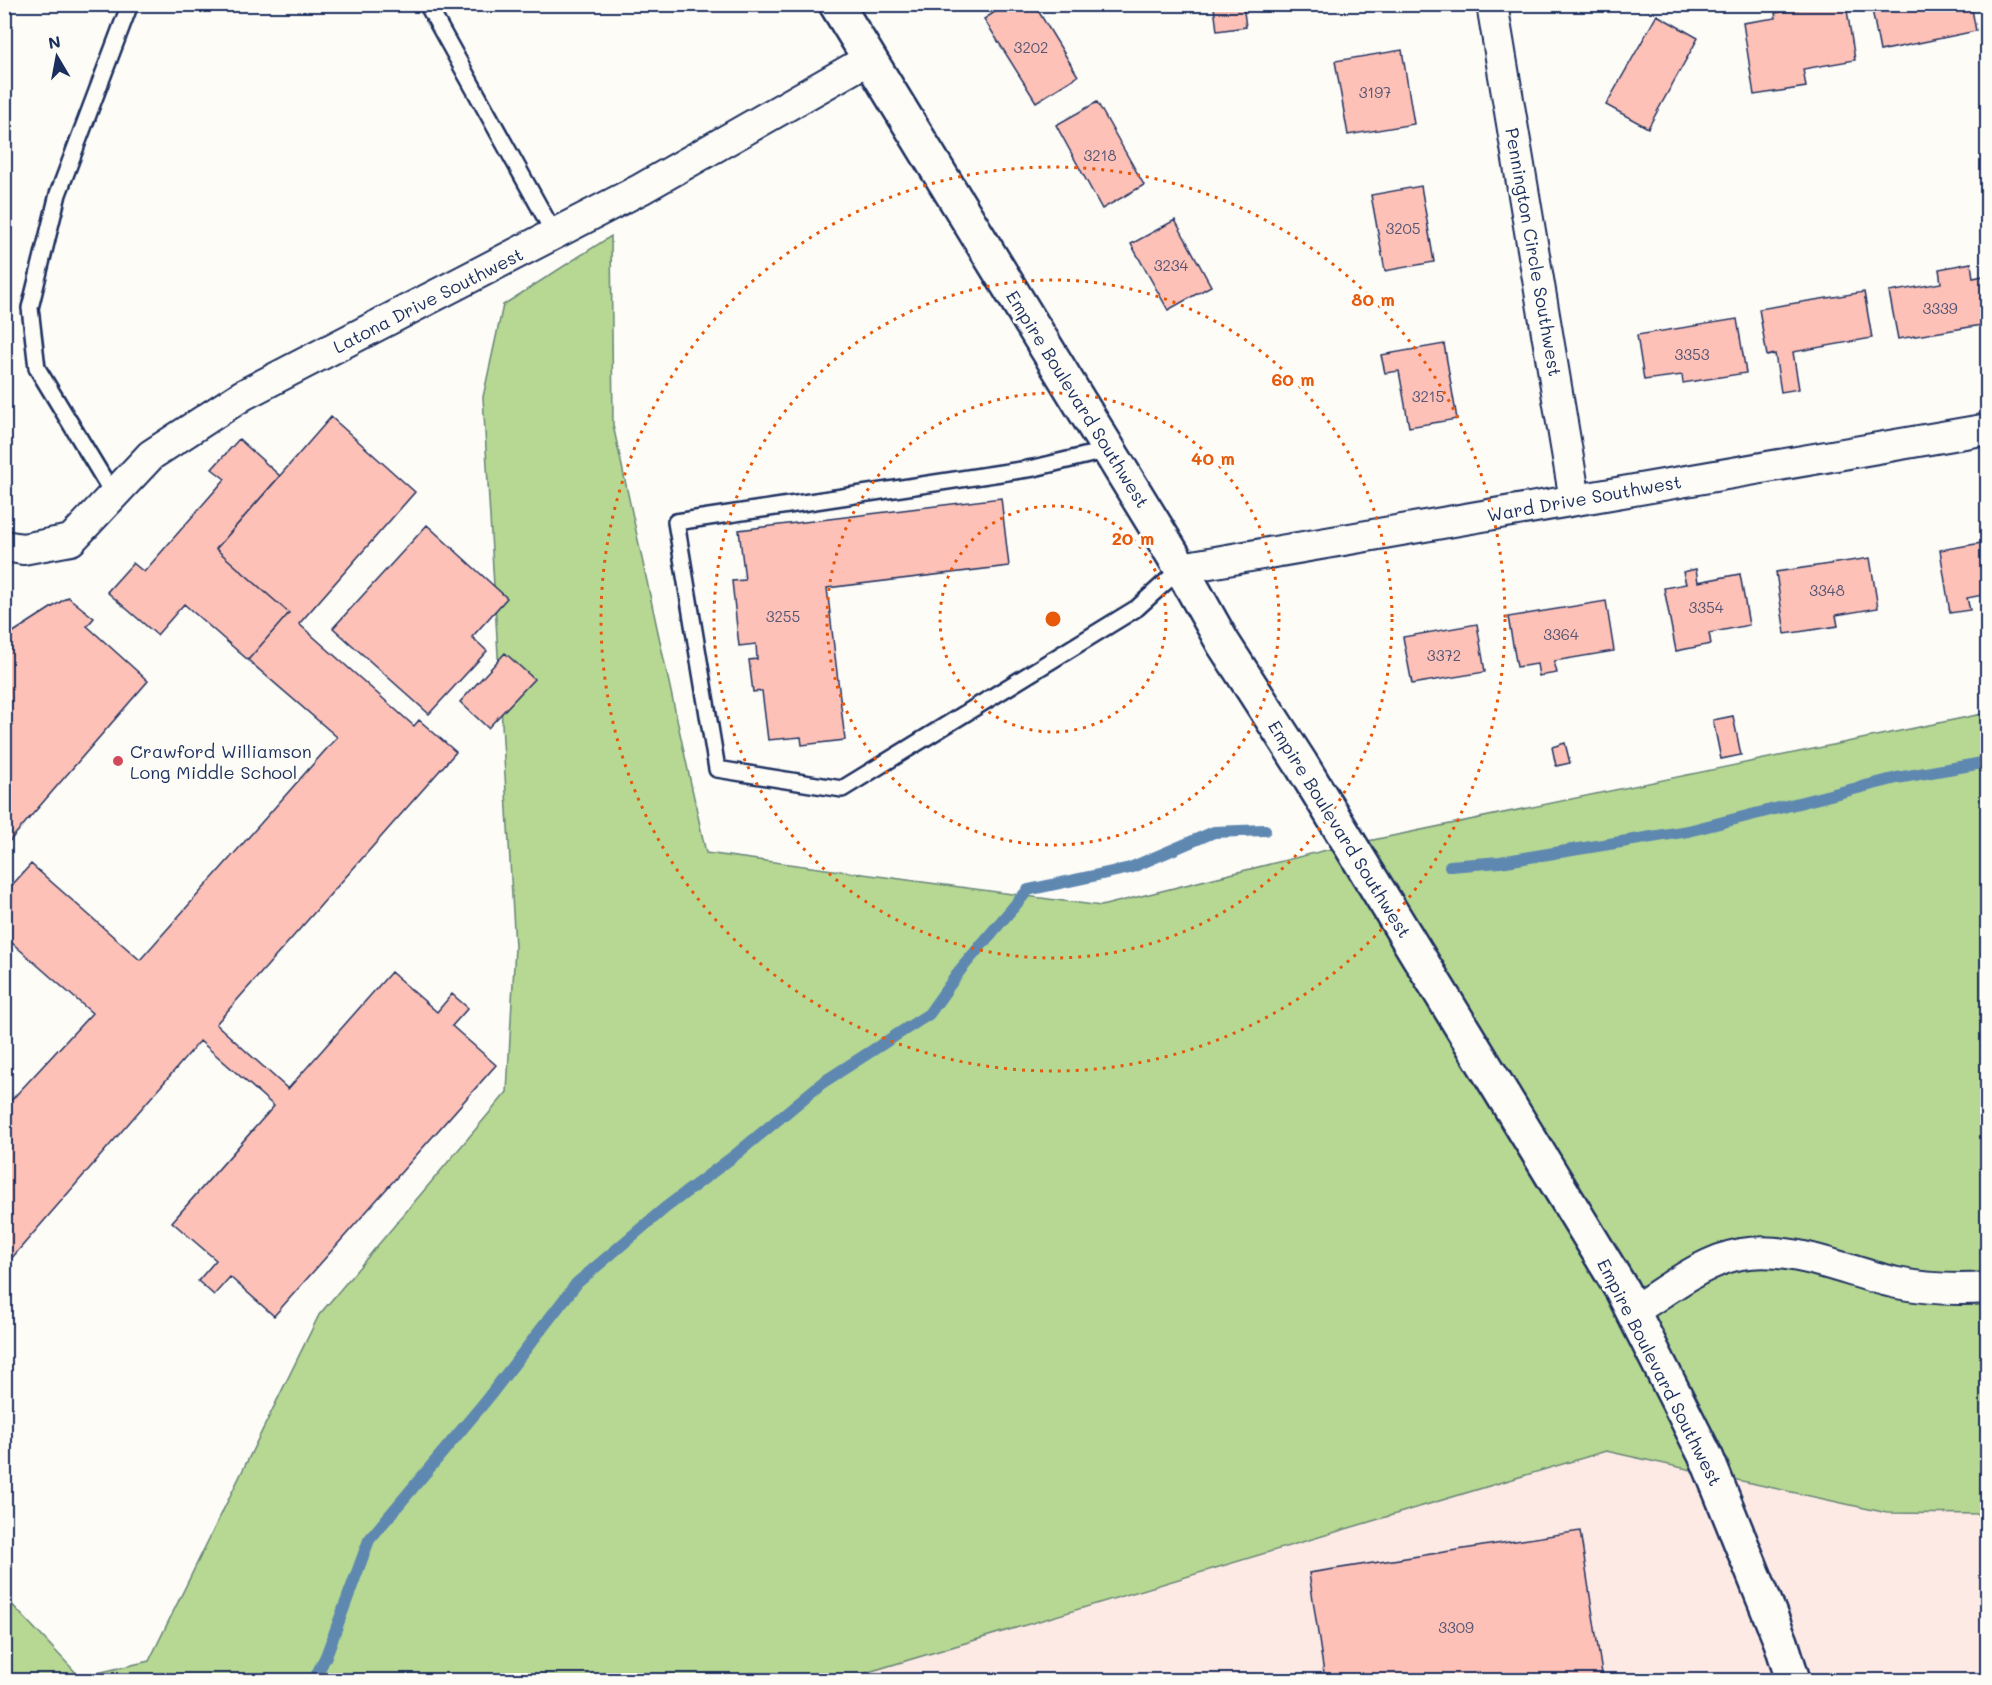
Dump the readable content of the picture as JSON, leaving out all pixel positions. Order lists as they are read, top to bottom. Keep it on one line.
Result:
{"streets":{"street":["Pennington Circle Southwest","Latona Drive Southwest","Empire Boulevard Southwest","Ward Drive Southwest"]},"crossings":[["Pennington Circle Southwest","Ward Drive Southwest"],["Latona Drive Southwest","Empire Boulevard Southwest"],["Empire Boulevard Southwest","Ward Drive Southwest"]],"places":["Crawford Williamson Long Middle School"],"house_numbers":["3202","3197","3218","3205","3234","3339","3353","3215","3348","3354","3255","3364","3372","3309"],"north":"top","rings":["80 m","60 m","40 m","20 m"]}
